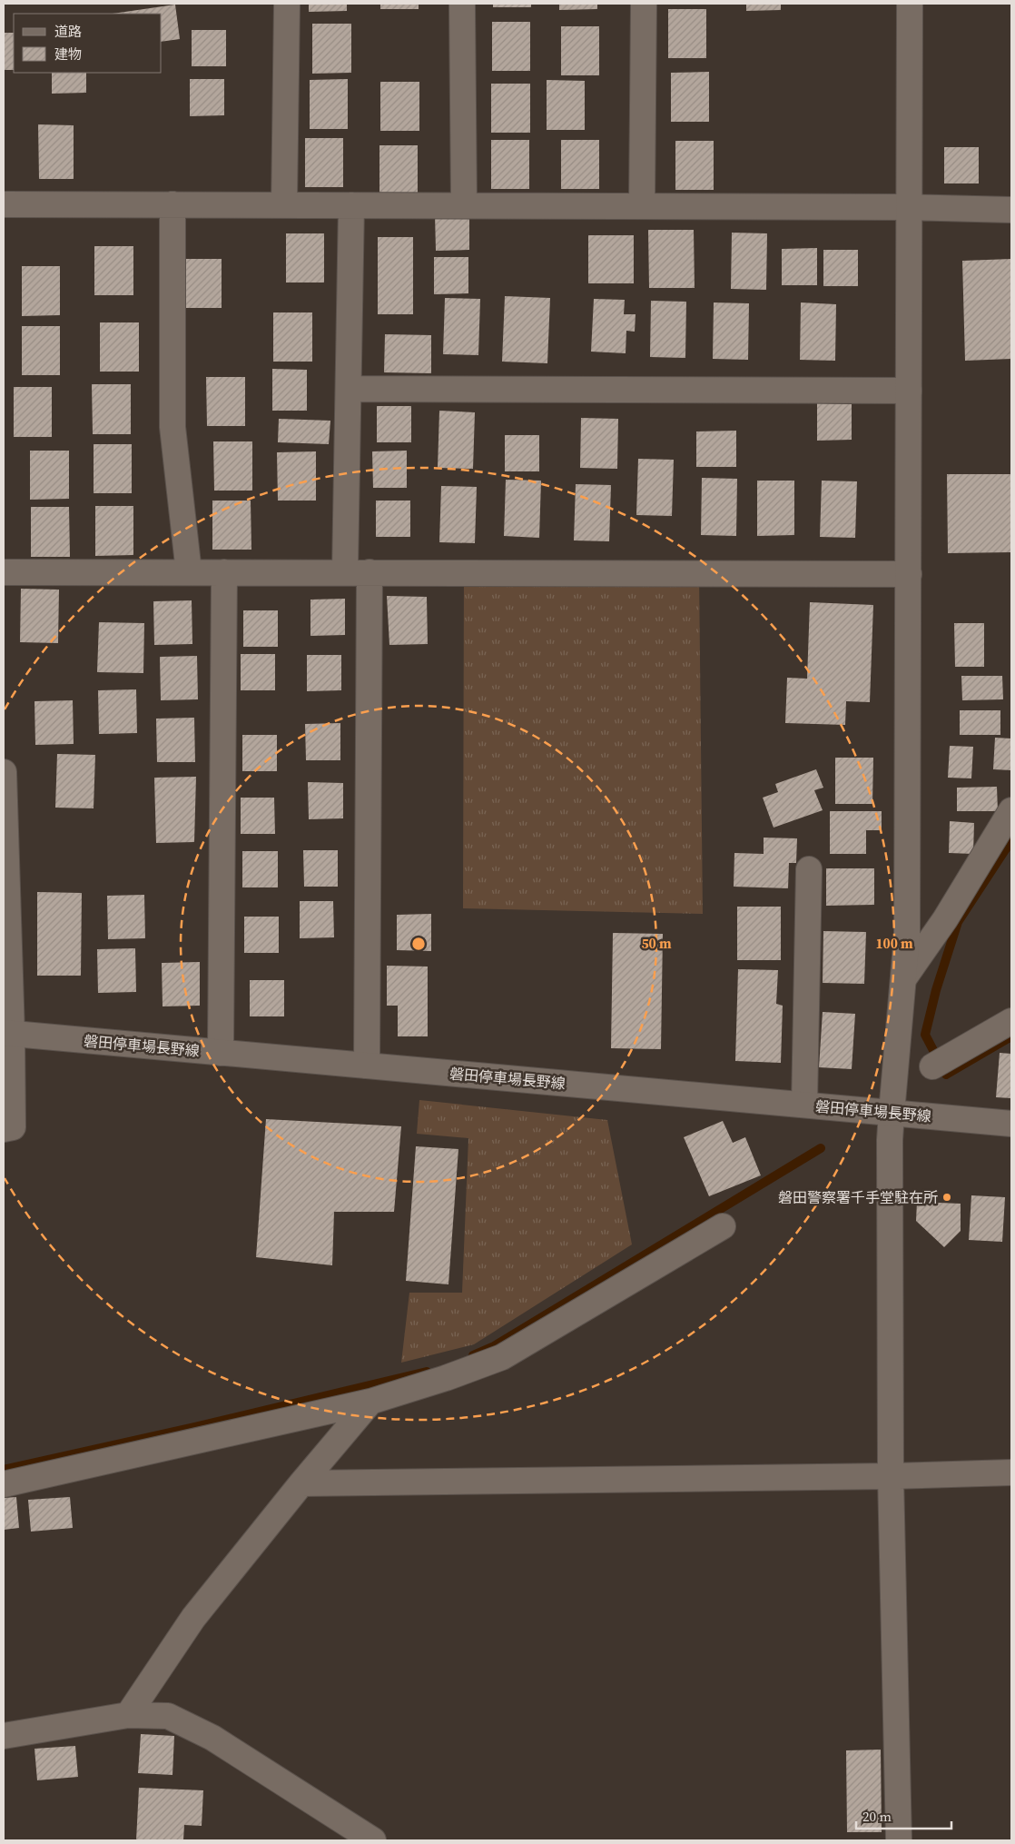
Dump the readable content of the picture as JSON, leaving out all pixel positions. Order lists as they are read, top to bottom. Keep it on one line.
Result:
{"streets":{"street":["磐田停車場長野線"]},"places":["磐田警察署千手堂駐在所"],"legend":["道路","建物"],"scale_bar":"20 m","rings":["50 m","100 m"]}
